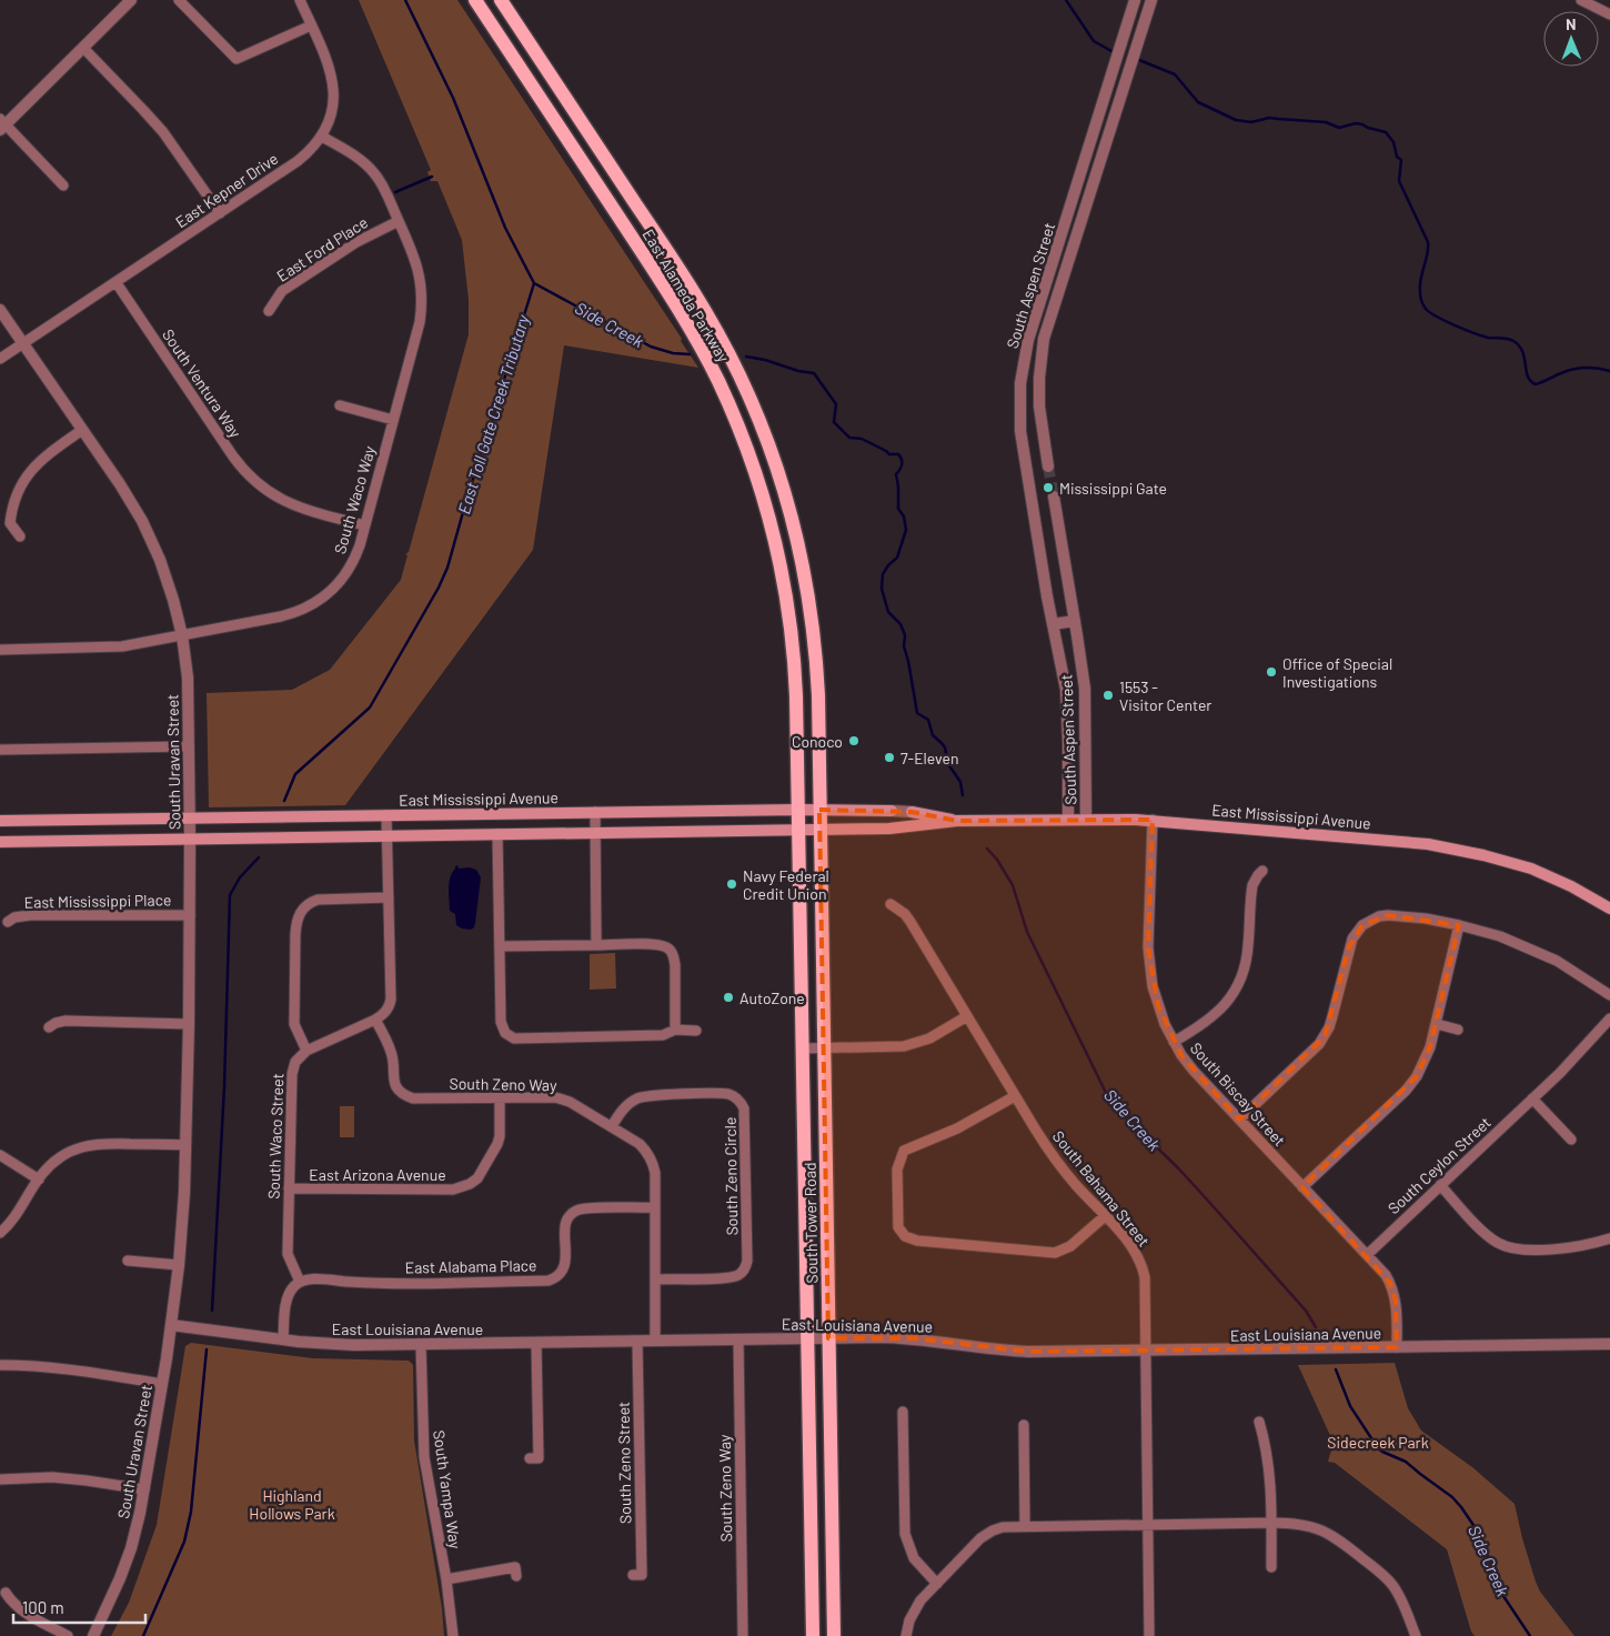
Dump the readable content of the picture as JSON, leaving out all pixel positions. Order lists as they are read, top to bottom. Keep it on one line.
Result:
{"streets":{"main road":["East Alameda Parkway","East Mississippi Avenue","South Tower Road"],"street":["East Kepner Drive","East Ford Place","South Aspen Street","South Ventura Way","South Waco Way","South Uravan Street","East Mississippi Place","South Zeno Way","South Biscay Street","South Waco Street","South Ceylon Street","East Arizona Avenue","South Zeno Circle","South Bahama Street","East Alabama Place","East Louisiana Avenue","South Zeno Street","South Yampa Way"]},"crossings":[["East Kepner Drive","South Ventura Way"],["East Kepner Drive","South Waco Way"],["East Kepner Drive","South Uravan Street"],["East Ford Place","South Waco Way"],["South Aspen Street","East Mississippi Avenue"],["East Alameda Parkway","East Mississippi Avenue"],["East Alameda Parkway","South Tower Road"],["South Ventura Way","South Waco Way"],["South Waco Way","South Uravan Street"],["South Uravan Street","East Mississippi Avenue"],["South Uravan Street","East Mississippi Place"],["South Uravan Street","East Louisiana Avenue"],["East Mississippi Avenue","South Biscay Street"],["East Mississippi Avenue","South Tower Road"],["South Zeno Way","East Arizona Avenue"],["South Zeno Way","South Zeno Circle"],["South Zeno Way","East Alabama Place"],["South Zeno Way","East Louisiana Avenue"],["South Biscay Street","South Ceylon Street"],["South Biscay Street","East Louisiana Avenue"],["South Waco Street","East Arizona Avenue"],["South Waco Street","East Alabama Place"],["South Bahama Street","East Louisiana Avenue"],["South Tower Road","East Louisiana Avenue"],["East Louisiana Avenue","South Zeno Street"],["East Louisiana Avenue","South Yampa Way"]],"water":["Side Creek","East Toll Gate Creek Tributary"],"parks":["Sidecreek Park","Highland Hollows Park"],"places":["Mississippi Gate","Office of Special Investigations","1553 - Visitor Center","Conoco","7-Eleven","Navy Federal Credit Union","AutoZone"],"scale_bar":"100 m","north":"top"}
